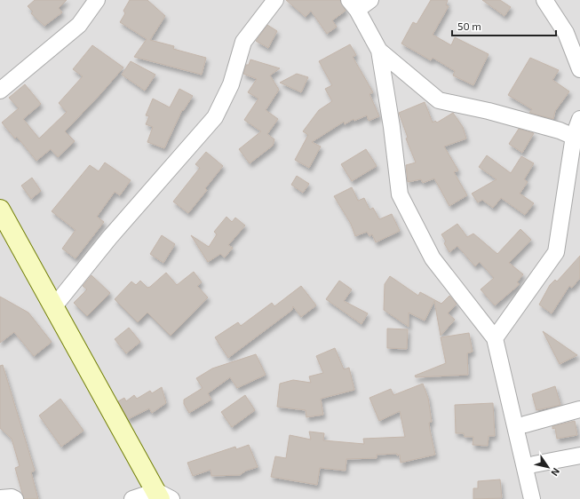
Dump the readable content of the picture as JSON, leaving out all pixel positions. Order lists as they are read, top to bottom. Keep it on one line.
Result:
{"scale_bar":"50 m","north":"bottom right"}
